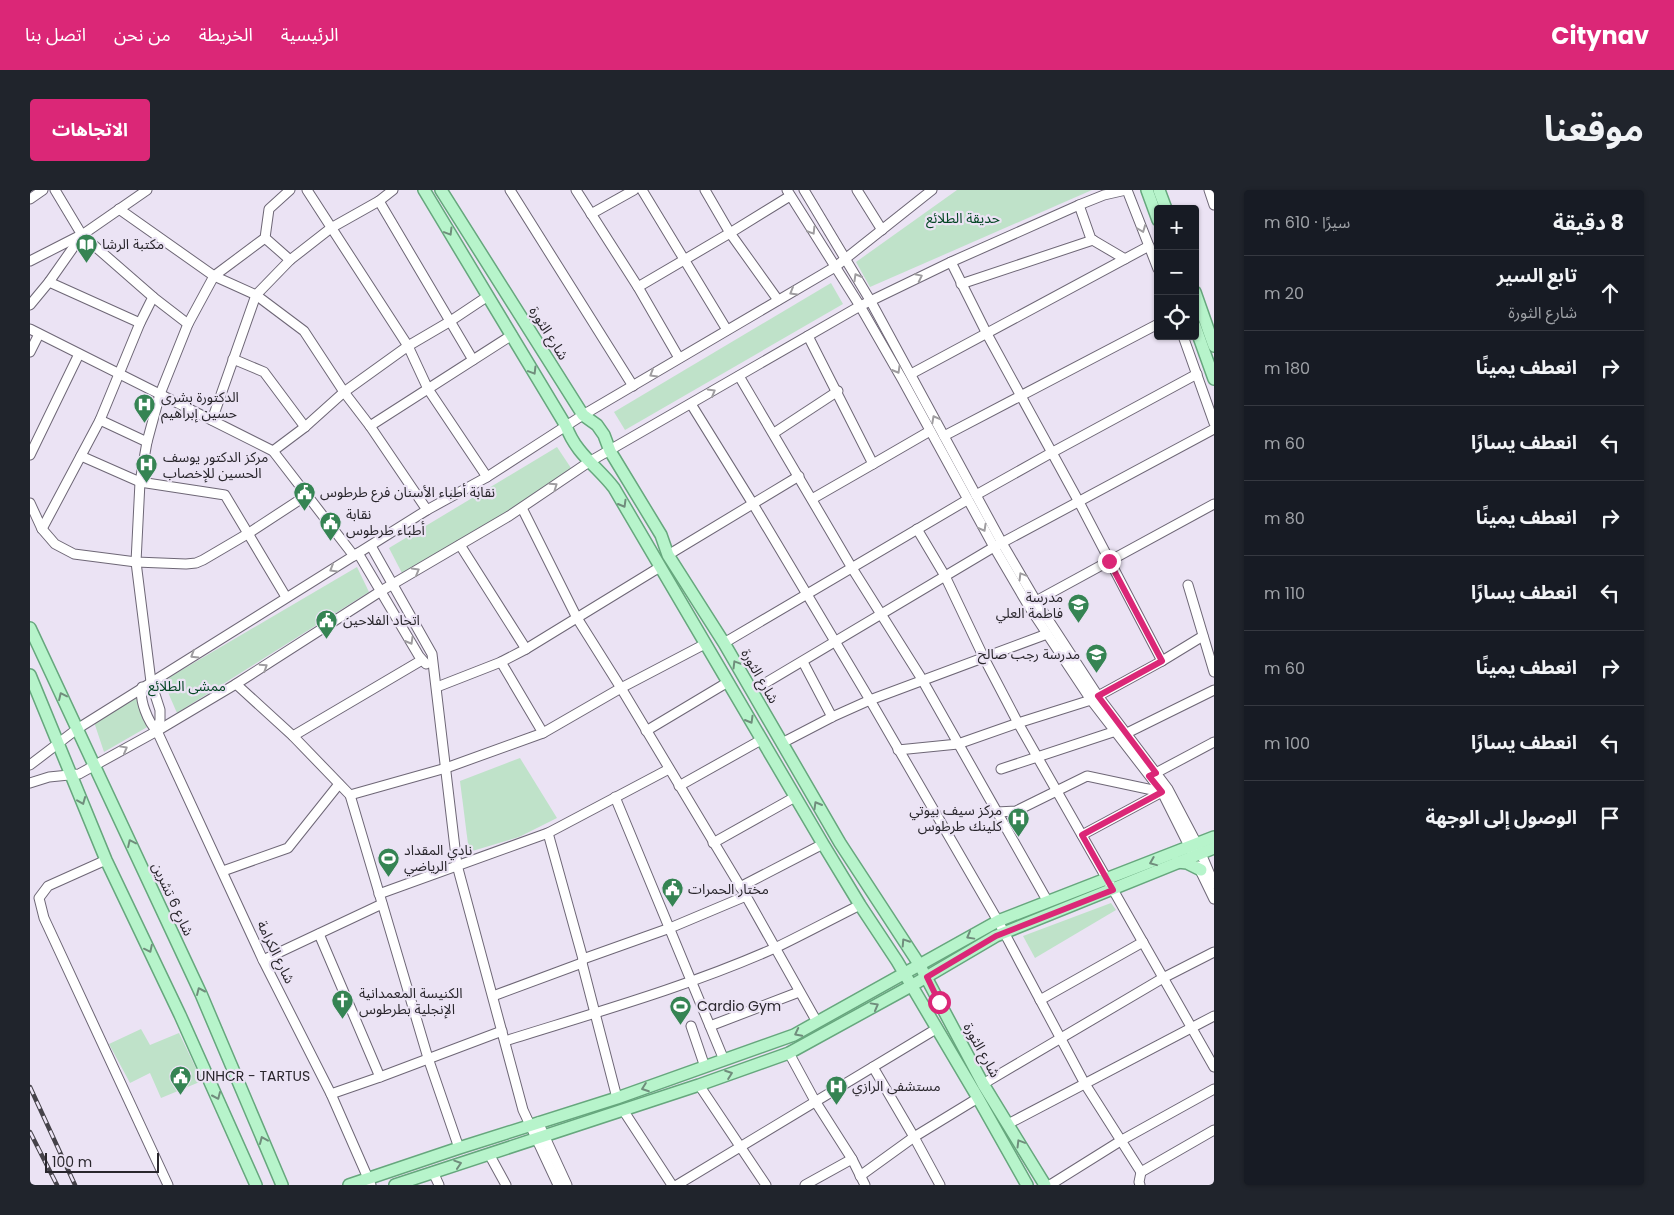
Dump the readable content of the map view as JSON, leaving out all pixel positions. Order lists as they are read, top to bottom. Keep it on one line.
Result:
{"streets":{"main road":["شارع الثورة","شارع 6 تشرين"],"street":["شارع الكرامة"]},"parks":["حديقة الطلائع","ممشى الطلائع"],"places":{"library":["مكتبة الرشا"],"hospital":["الدكتورة بشرى حسين إبراهيم","مركز الدكتور يوسف الحسين للإخصاب","مركز سيف بيوتي كلينك طرطوس","مستشفى الرازي"],"public building":["نقابة أطباء الأسنان فرع طرطوس","نقابة أطباء طرطوس","اتحاد الفلاحين","مختار الحمرات","UNHCR - TARTUS"],"school or university":["مدرسة فاطمة العلي","مدرسة رجب صالح"],"sports":["نادي المقداد الرياضي","Cardio Gym"],"church":["الكنيسة المعمدانية الإنجلية بطرطوس"]},"scale_bar":"100 m","page":{"header":"Citynav","nav":["الرئيسية","الخريطة","من نحن","اتصل بنا"],"title":"موقعنا","buttons":"الاتجاهات","heading":["8 دقيقة","سيرًا · 610 m"],"map_buttons":["+","−"],"list":[["تابع السير","شارع الثورة","20 m"],["انعطف يمينًا","180 m"],["انعطف يسارًا","60 m"],["انعطف يمينًا","80 m"],["انعطف يسارًا","110 m"],["انعطف يمينًا","60 m"],["انعطف يسارًا","100 m"],"الوصول إلى الوجهة"],"scale":"100 m"}}
